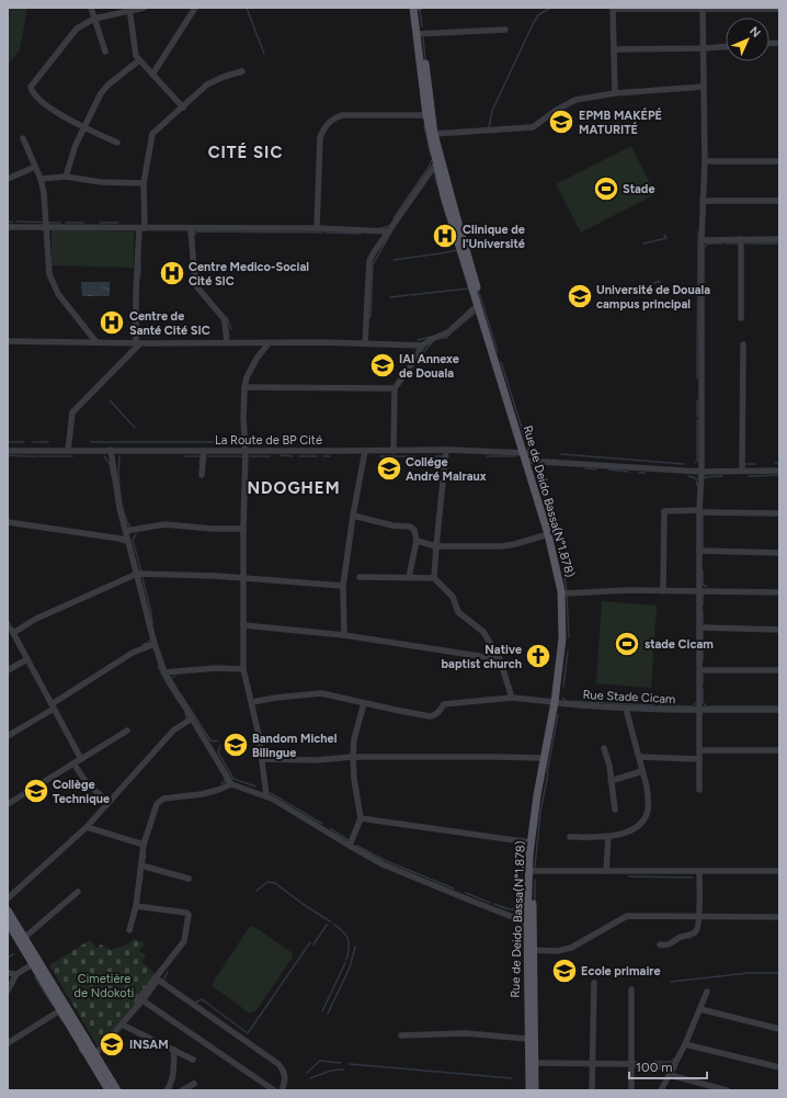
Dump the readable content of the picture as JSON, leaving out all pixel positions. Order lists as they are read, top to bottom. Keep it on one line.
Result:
{"streets":{"main road":["Rue de Deido Bassa(N°1.878)"],"street":["La Route de BP Cité","Rue Stade Cicam"]},"crossings":[["La Route de BP Cité","Rue de Deido Bassa(N°1.878)"],["Rue de Deido Bassa(N°1.878)","Rue Stade Cicam"]],"districts":["CITÉ SIC","NDOGHEM"],"parks":["Cimetière de Ndokoti"],"places":{"school or university":["EPMB MAKÉPÉ MATURITÉ","Université de Douala campus principal","IAI Annexe de Douala","Collége André Malraux","Bandom Michel Bilingue","Collège Technique","Ecole primaire","INSAM"],"sports":["Stade","stade Cicam"],"hospital":["Clinique de l'Université","Centre Medico-Social Cité SIC","Centre de Santé Cité SIC"],"church":["Native baptist church"]},"scale_bar":"100 m","north":"top right"}
